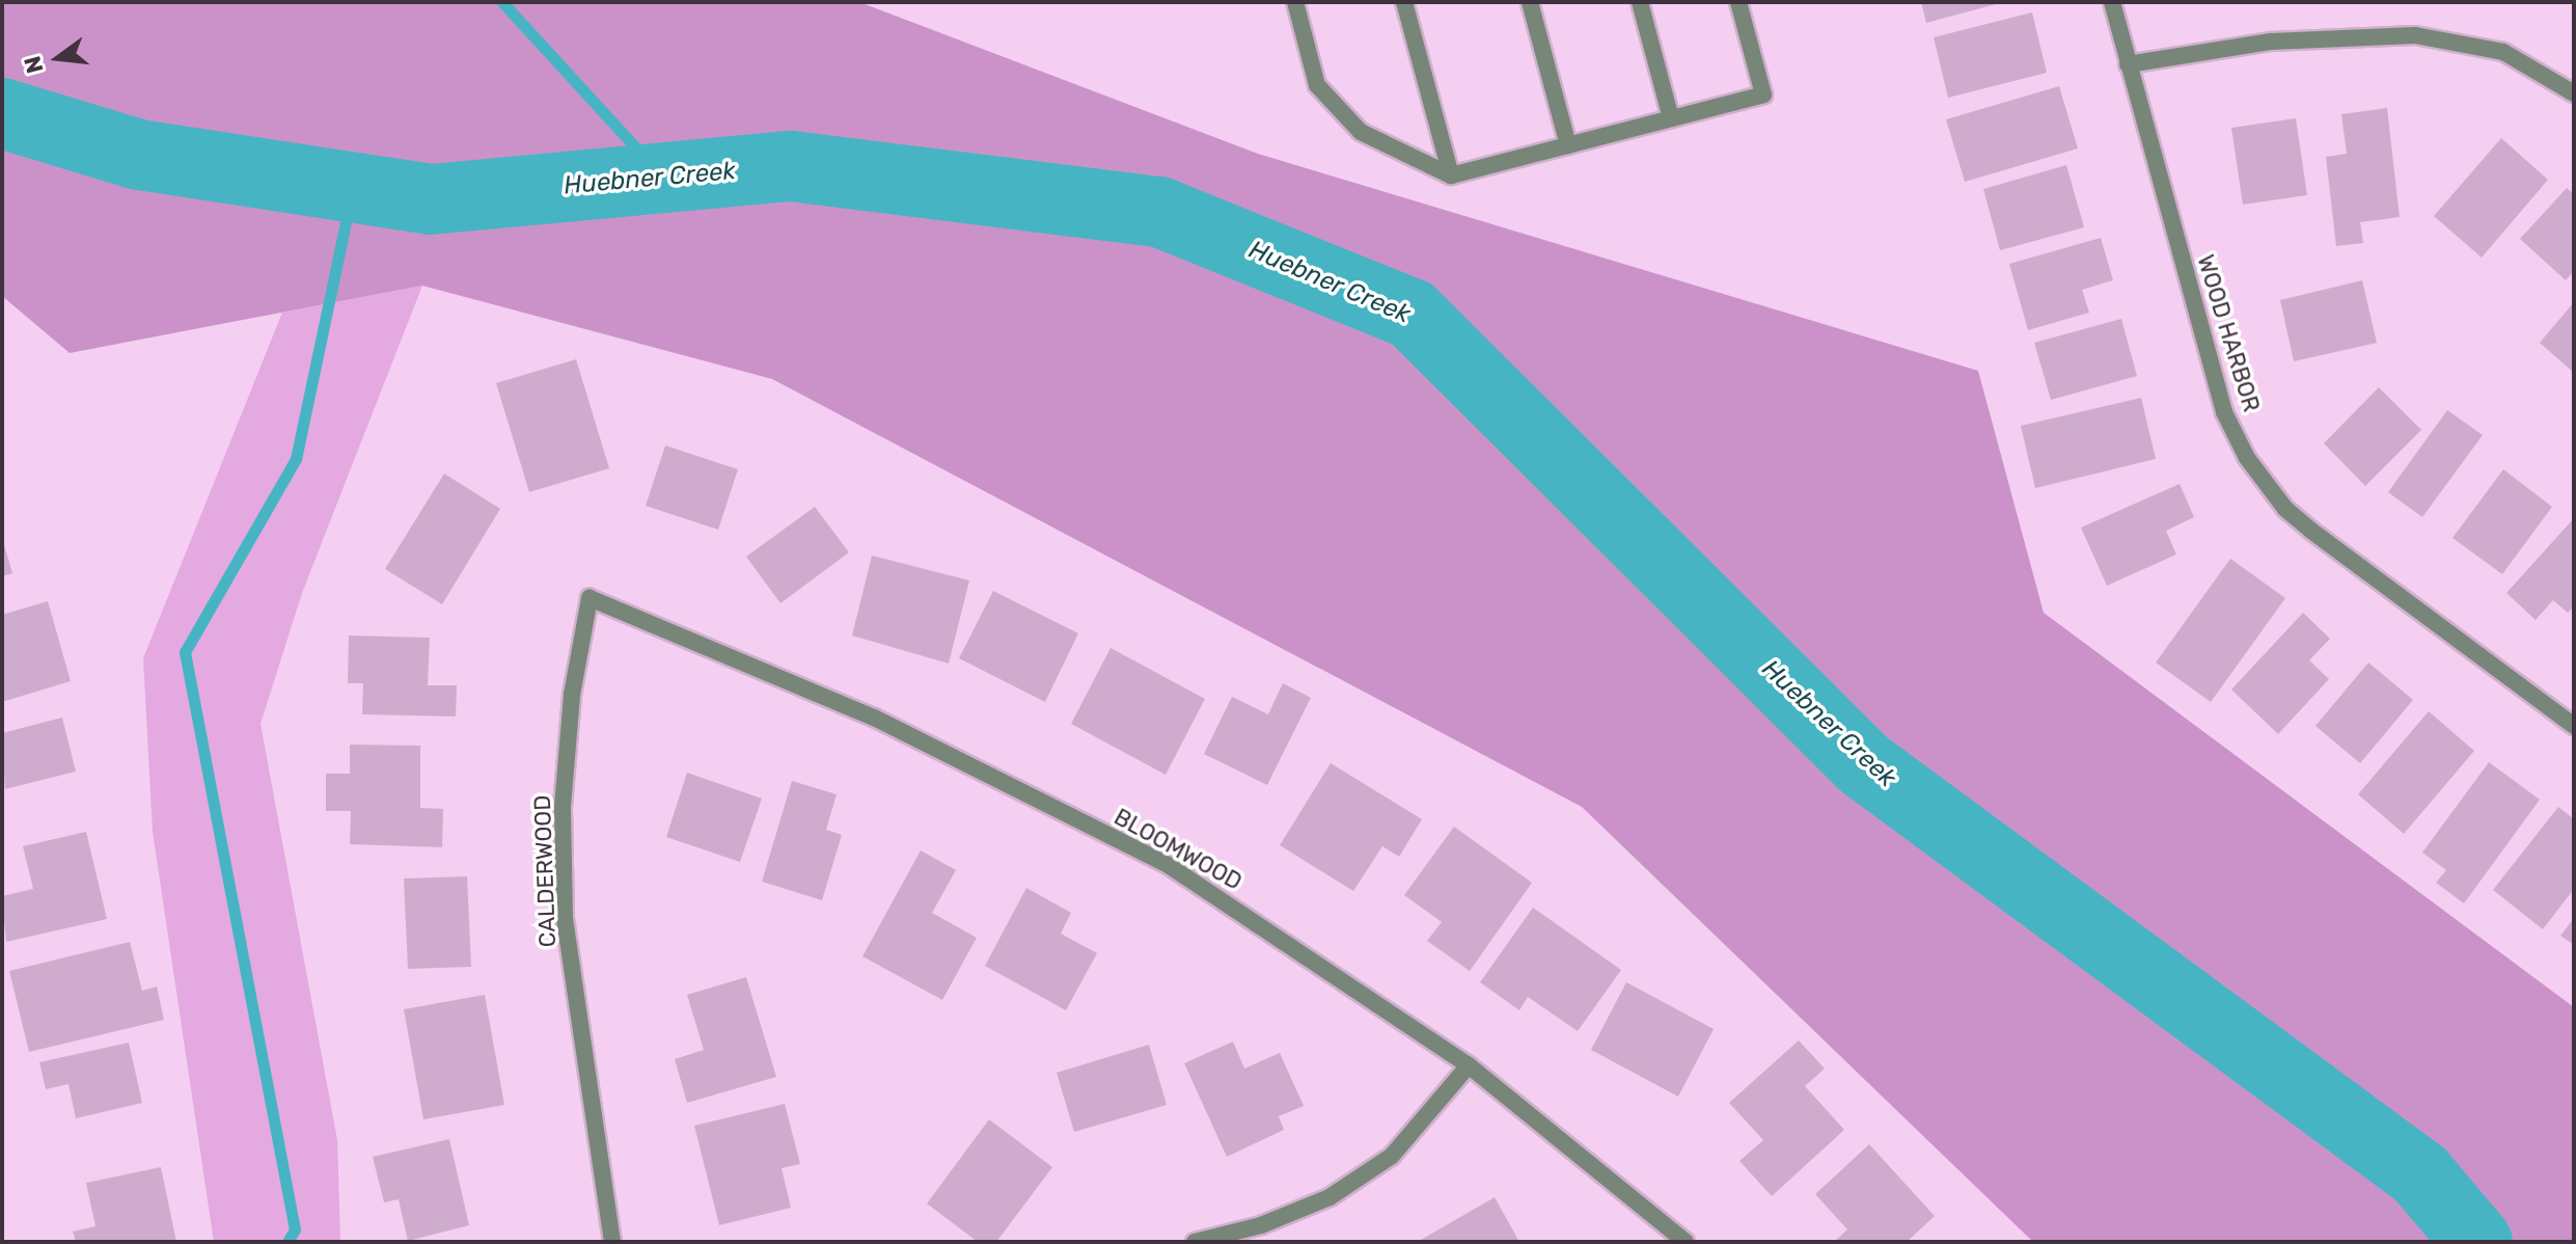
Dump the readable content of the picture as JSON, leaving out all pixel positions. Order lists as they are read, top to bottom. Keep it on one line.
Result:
{"streets":{"street":["WOOD HARBOR","BLOOMWOOD","CALDERWOOD"]},"crossings":[["BLOOMWOOD","CALDERWOOD"]],"water":["Huebner Creek"],"north":"left"}
